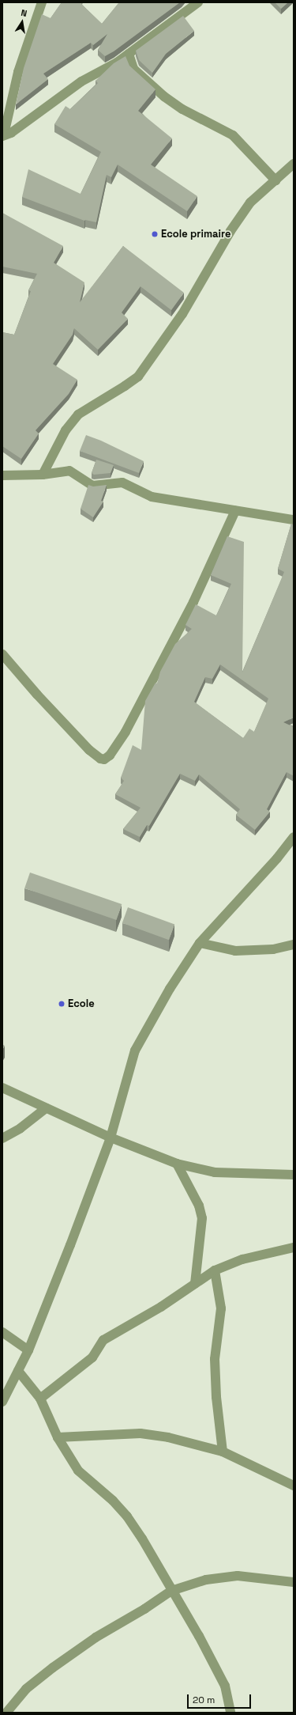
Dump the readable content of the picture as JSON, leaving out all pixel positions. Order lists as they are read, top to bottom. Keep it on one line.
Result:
{"places":["Ecole primaire","Ecole"],"scale_bar":"20 m","north":"top"}
